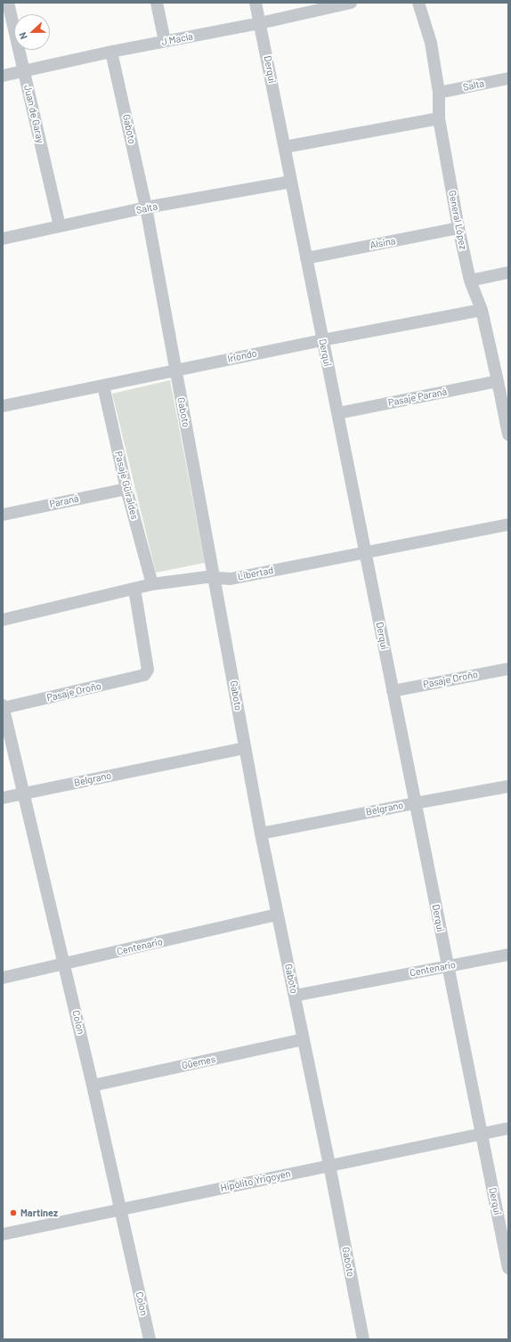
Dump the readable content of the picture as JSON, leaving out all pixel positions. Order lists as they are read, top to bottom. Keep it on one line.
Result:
{"streets":{"street":["J Macía","Derqui","Salta","Juan de Garay","Gaboto","General López","Alsina","Iriondo","Pasaje Paraná","Pasaje Güiraldes","Paraná","Libertad","Pasaje Oroño","Belgrano","Centenario","Colon","Güemes","Hipólito Yrigoyen"]},"crossings":[["J Macía","Derqui"],["J Macía","Juan de Garay"],["J Macía","Gaboto"],["Derqui","Salta"],["Derqui","Alsina"],["Derqui","Iriondo"],["Derqui","Pasaje Paraná"],["Derqui","Libertad"],["Derqui","Pasaje Oroño"],["Derqui","Belgrano"],["Derqui","Centenario"],["Derqui","Hipólito Yrigoyen"],["Salta","Juan de Garay"],["Salta","Gaboto"],["Salta","General López"],["Gaboto","Iriondo"],["Gaboto","Libertad"],["Gaboto","Belgrano"],["Gaboto","Centenario"],["Gaboto","Güemes"],["Gaboto","Hipólito Yrigoyen"],["General López","Alsina"],["General López","Iriondo"],["General López","Pasaje Paraná"],["Iriondo","Pasaje Güiraldes"],["Pasaje Güiraldes","Paraná"],["Pasaje Güiraldes","Libertad"],["Libertad","Pasaje Oroño"],["Pasaje Oroño","Colon"],["Belgrano","Colon"],["Centenario","Colon"],["Colon","Güemes"],["Colon","Hipólito Yrigoyen"]],"places":["Martinez"],"north":"left"}
